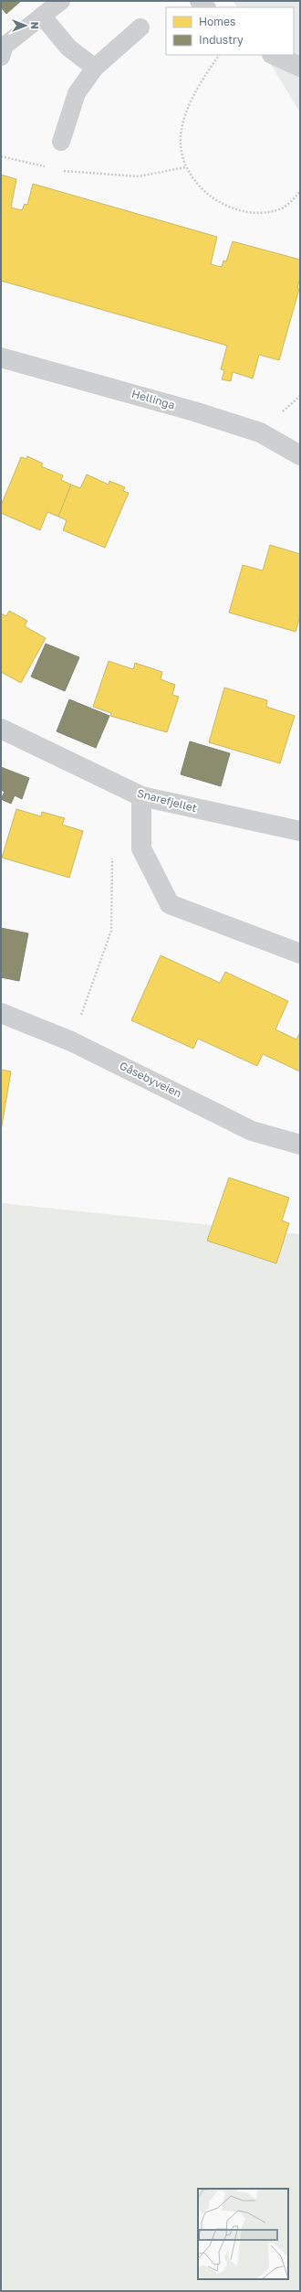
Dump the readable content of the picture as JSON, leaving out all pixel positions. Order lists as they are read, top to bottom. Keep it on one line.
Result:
{"streets":{"street":["Hellinga","Snarefjellet","Gåsebyveien"]},"legend":["Homes","Industry"],"north":"right"}
